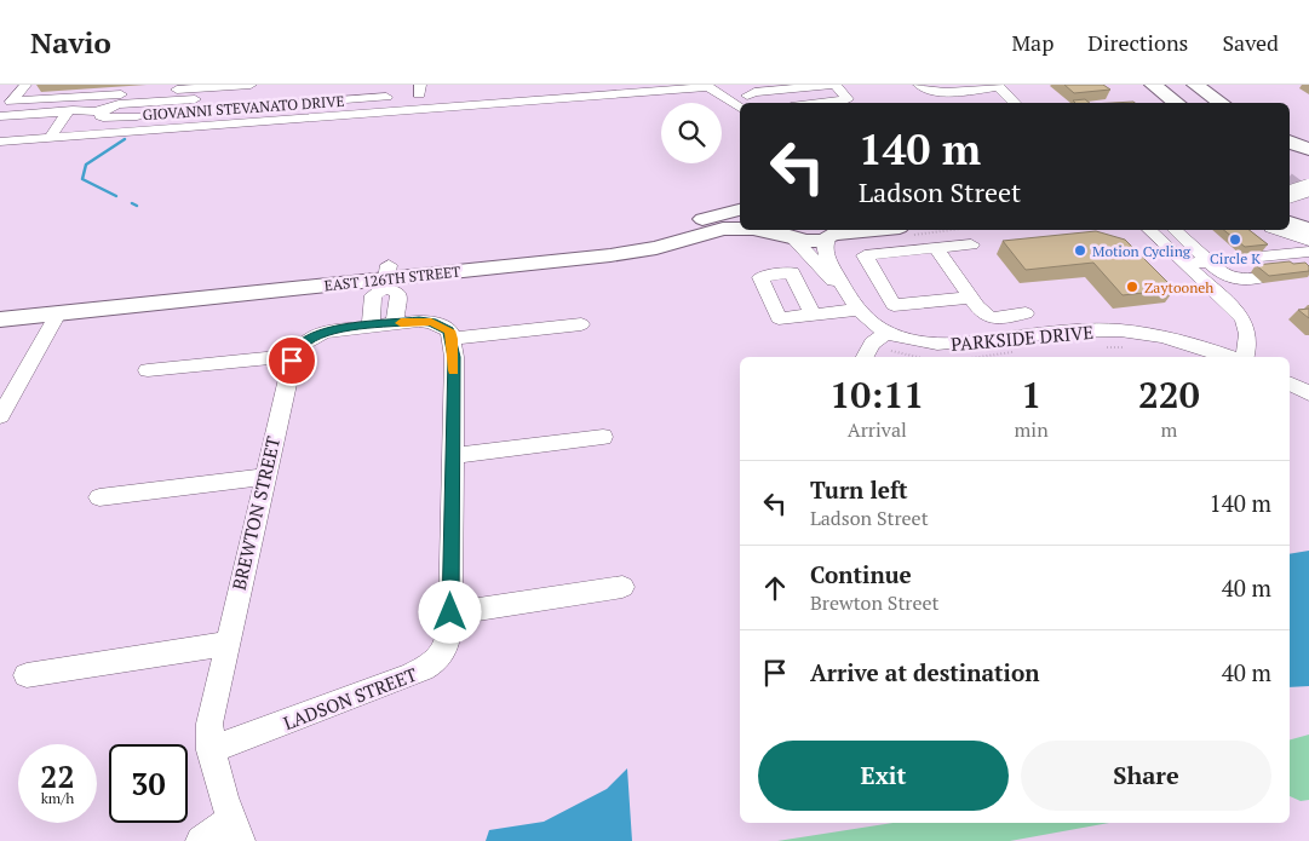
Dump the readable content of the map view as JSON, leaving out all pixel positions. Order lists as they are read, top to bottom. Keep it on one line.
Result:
{"streets":{"main road":["EAST 126TH STREET"],"street":["GIOVANNI STEVANATO DRIVE","PARKSIDE DRIVE","BREWTON STREET","LADSON STREET"]},"crossings":[["EAST 126TH STREET","PARKSIDE DRIVE"],["BREWTON STREET","LADSON STREET"]],"places":["Circle K","Motion Cycling","Zaytooneh"],"page":{"header":"Navio","nav":["Map","Directions","Saved"],"turn":["140 m","Ladson Street"],"eta":["10:11","Arrival","1","min","220","m"],"list":[{"name":"Turn left","note":"Ladson Street","value":"140 m"},{"name":"Continue","note":"Brewton Street","value":"40 m"},{"name":"Arrive at destination","value":"40 m"}],"buttons":["Exit","Share"],"speed":"22 km/h","limit":"30"}}
